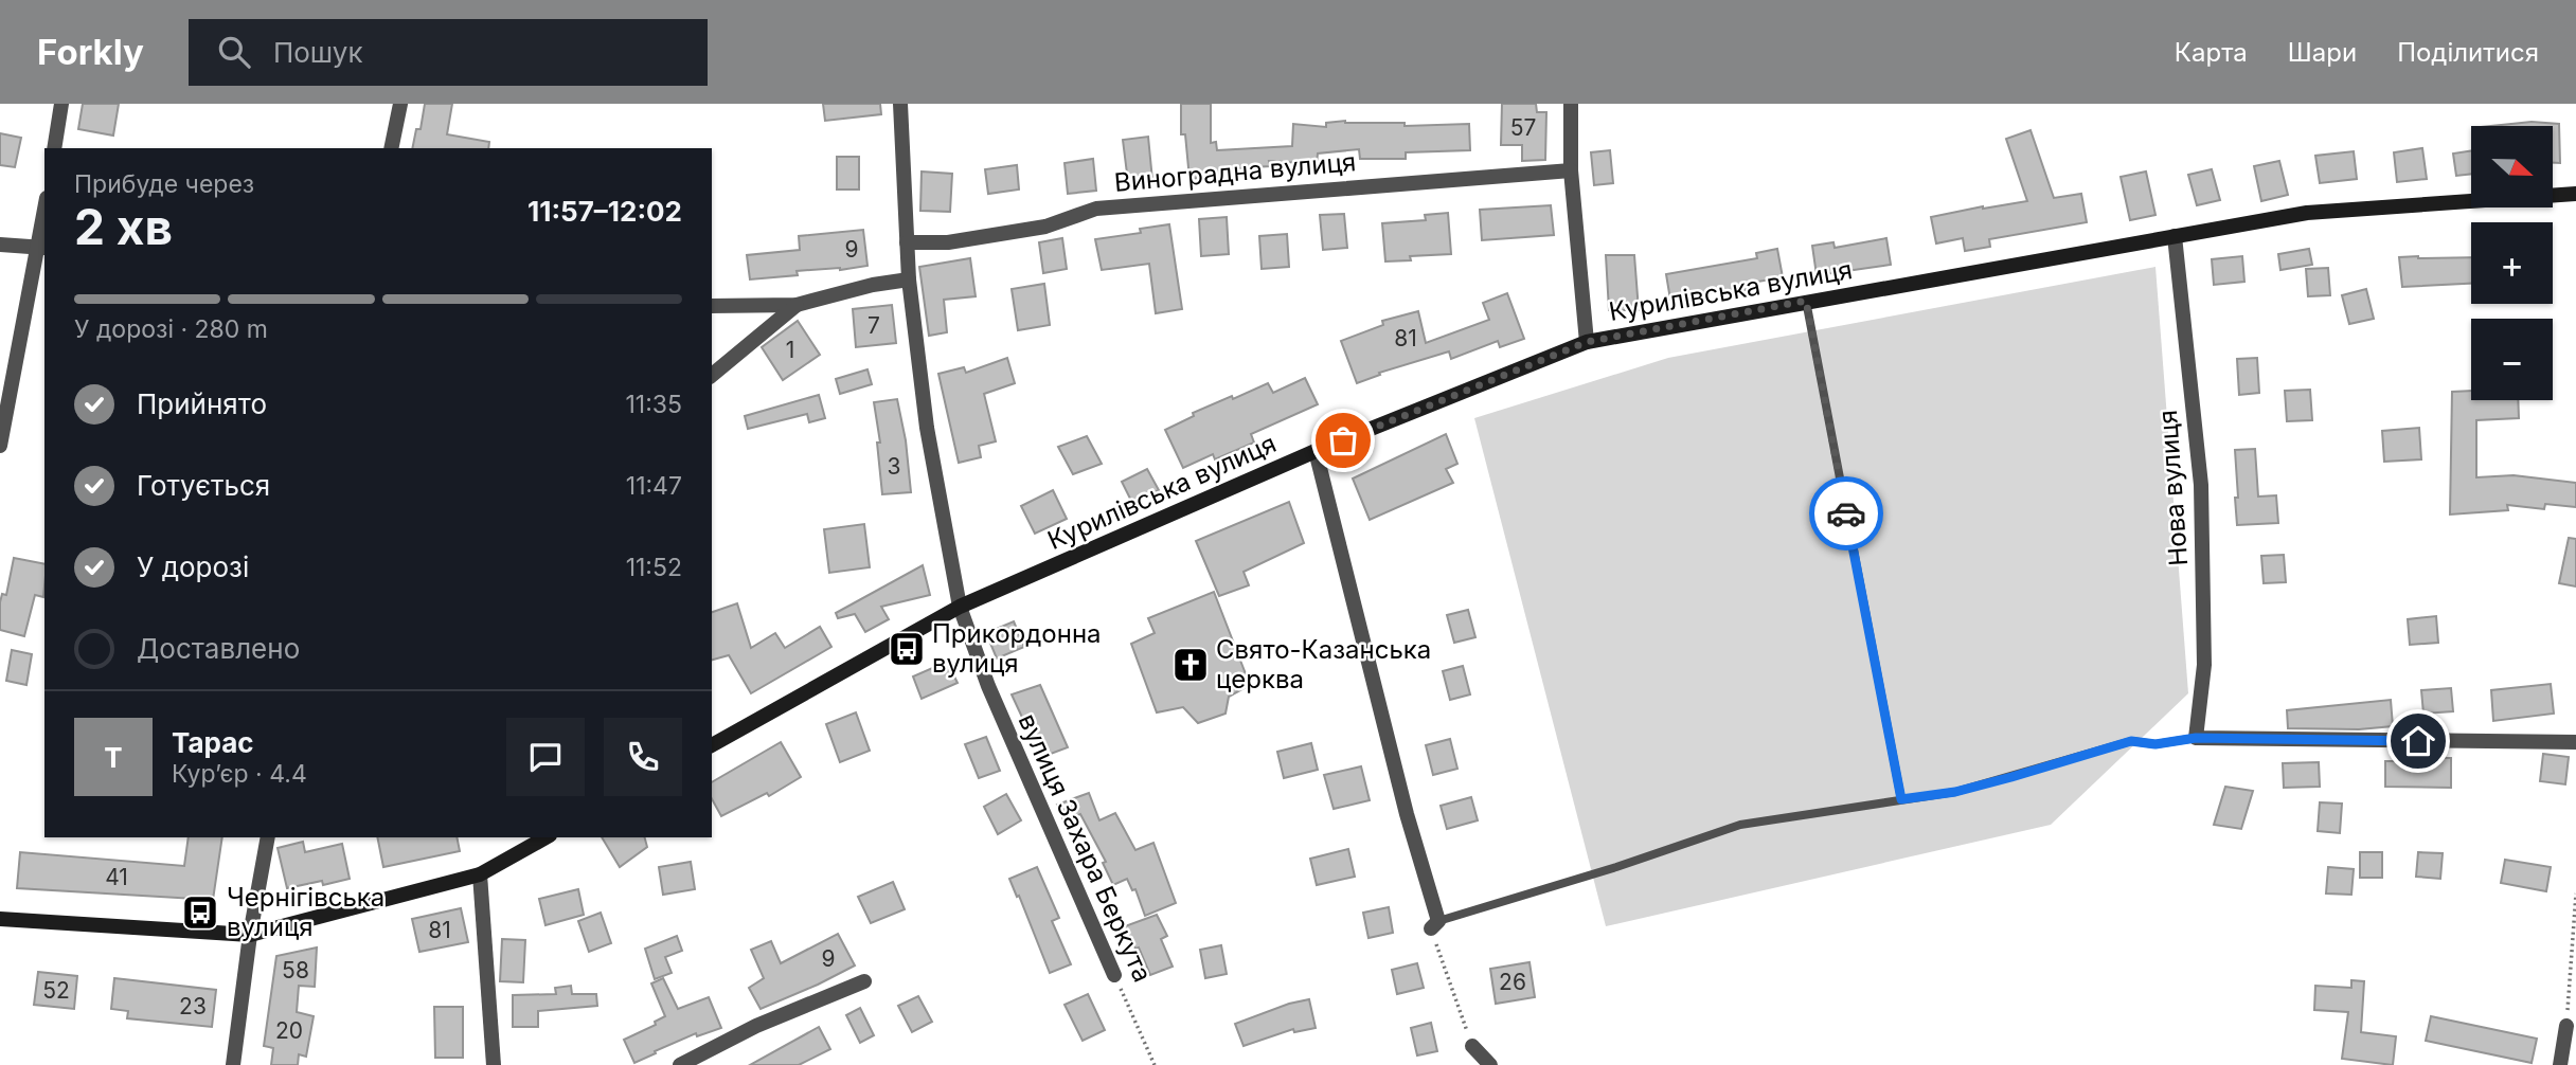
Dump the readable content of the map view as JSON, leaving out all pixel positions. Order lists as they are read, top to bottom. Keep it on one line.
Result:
{"streets":{"main road":["Курилівська вулиця"],"street":["Виноградна вулиця","Нова вулиця","вулиця Захара Беркута"]},"crossings":[["Курилівська вулиця","Нова вулиця"],["Курилівська вулиця","вулиця Захара Беркута"]],"places":{"bus stop":["Прикордонна вулиця","Чернігівська вулиця"],"church":["Свято-Казанська церква"]},"house_numbers":["57","9","7","81","1","3","41","81","9","58","26","52","23","20"],"north":"right","page":{"header":"Forkly","search":"Пошук","nav":["Карта","Шари","Поділитися"],"map_buttons":["+","−"],"heading":["2 хв","Прибуде через","11:57–12:02"],"panel":["Тарас","Кур’єр · 4.4"],"bar":"У дорозі · 280 m","list":[["Прийнято","11:35"],["Готується","11:47"],["У дорозі","11:52"],"Доставлено"],"round":"Т"}}
